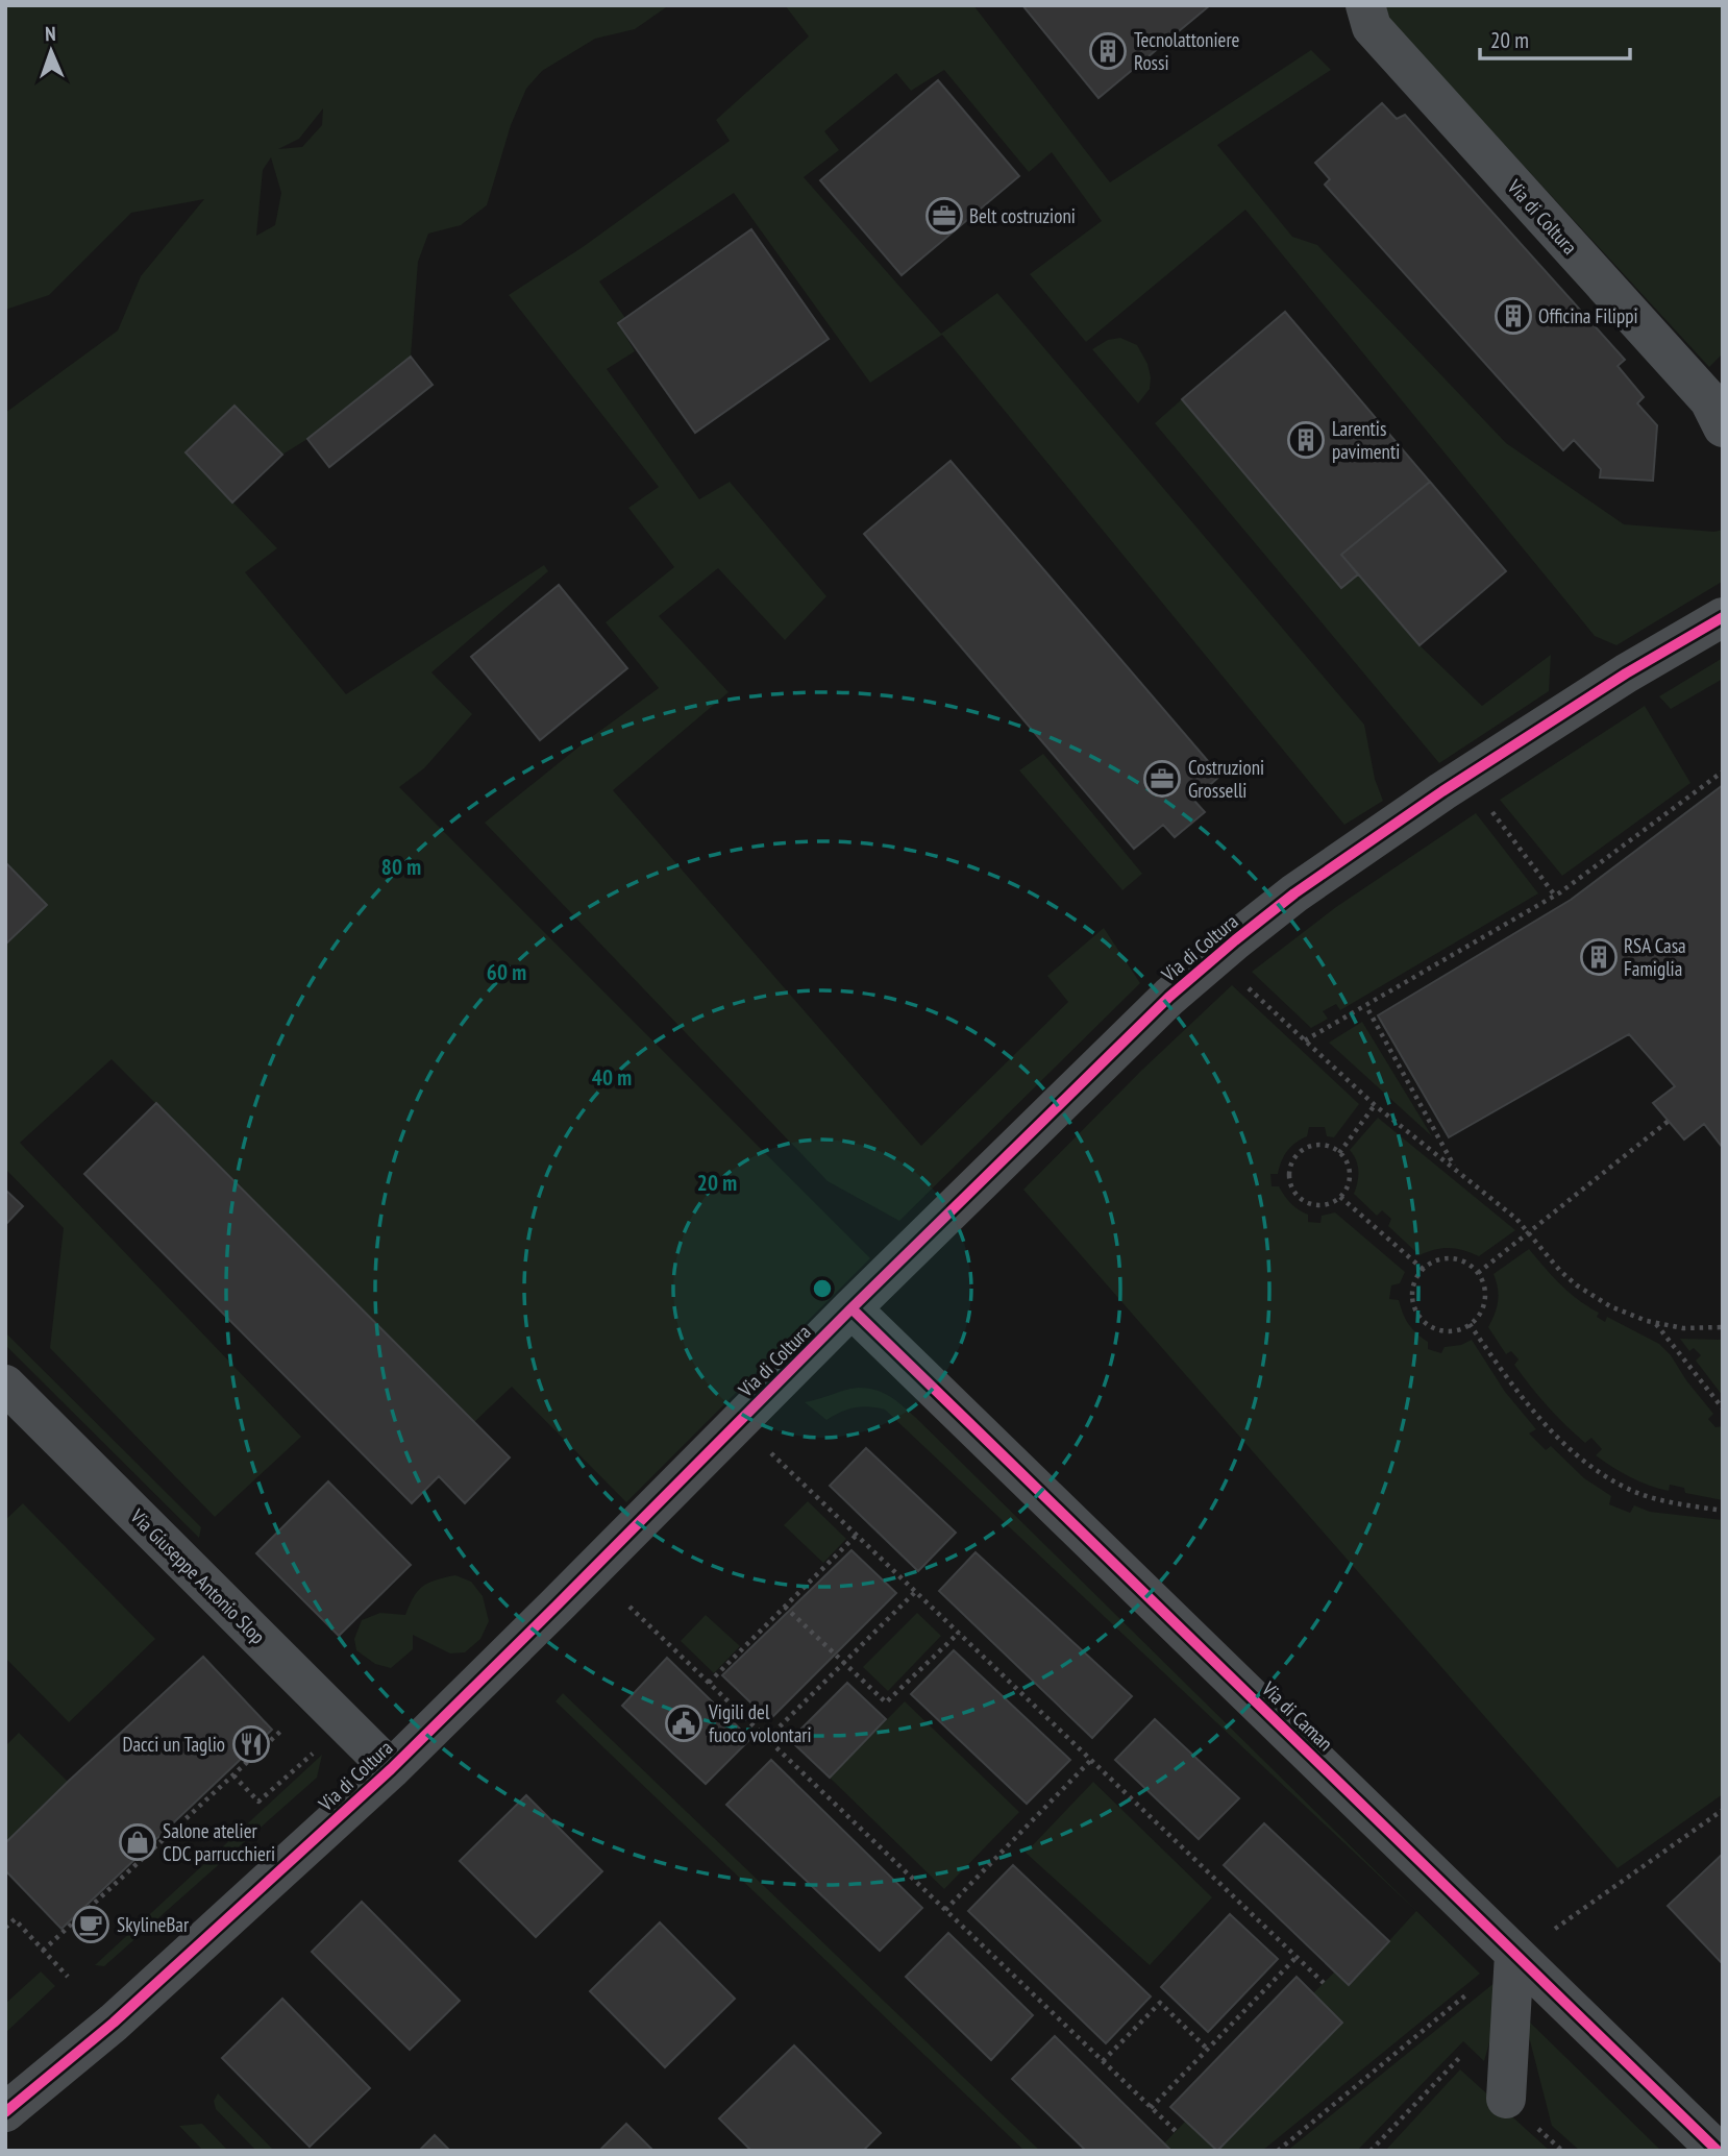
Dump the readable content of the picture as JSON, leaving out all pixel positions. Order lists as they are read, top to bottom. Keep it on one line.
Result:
{"streets":{"street":["Via di Coltura","Via Giuseppe Antonio Slop","Via di Caman"]},"crossings":[["Via di Coltura","Via Giuseppe Antonio Slop"],["Via di Coltura","Via di Caman"]],"places":{"building":["Tecnolattoniere Rossi","Officina Filippi","Larentis pavimenti","RSA Casa Famiglia"],"office":["Belt costruzioni","Costruzioni Grosselli"],"public building":["Vigili del fuoco volontari"],"restaurant":["Dacci un Taglio"],"shop":["Salone atelier CDC parrucchieri"],"cafe":["SkylineBar"]},"scale_bar":"20 m","north":"top","rings":["80 m","60 m","40 m","20 m"]}
